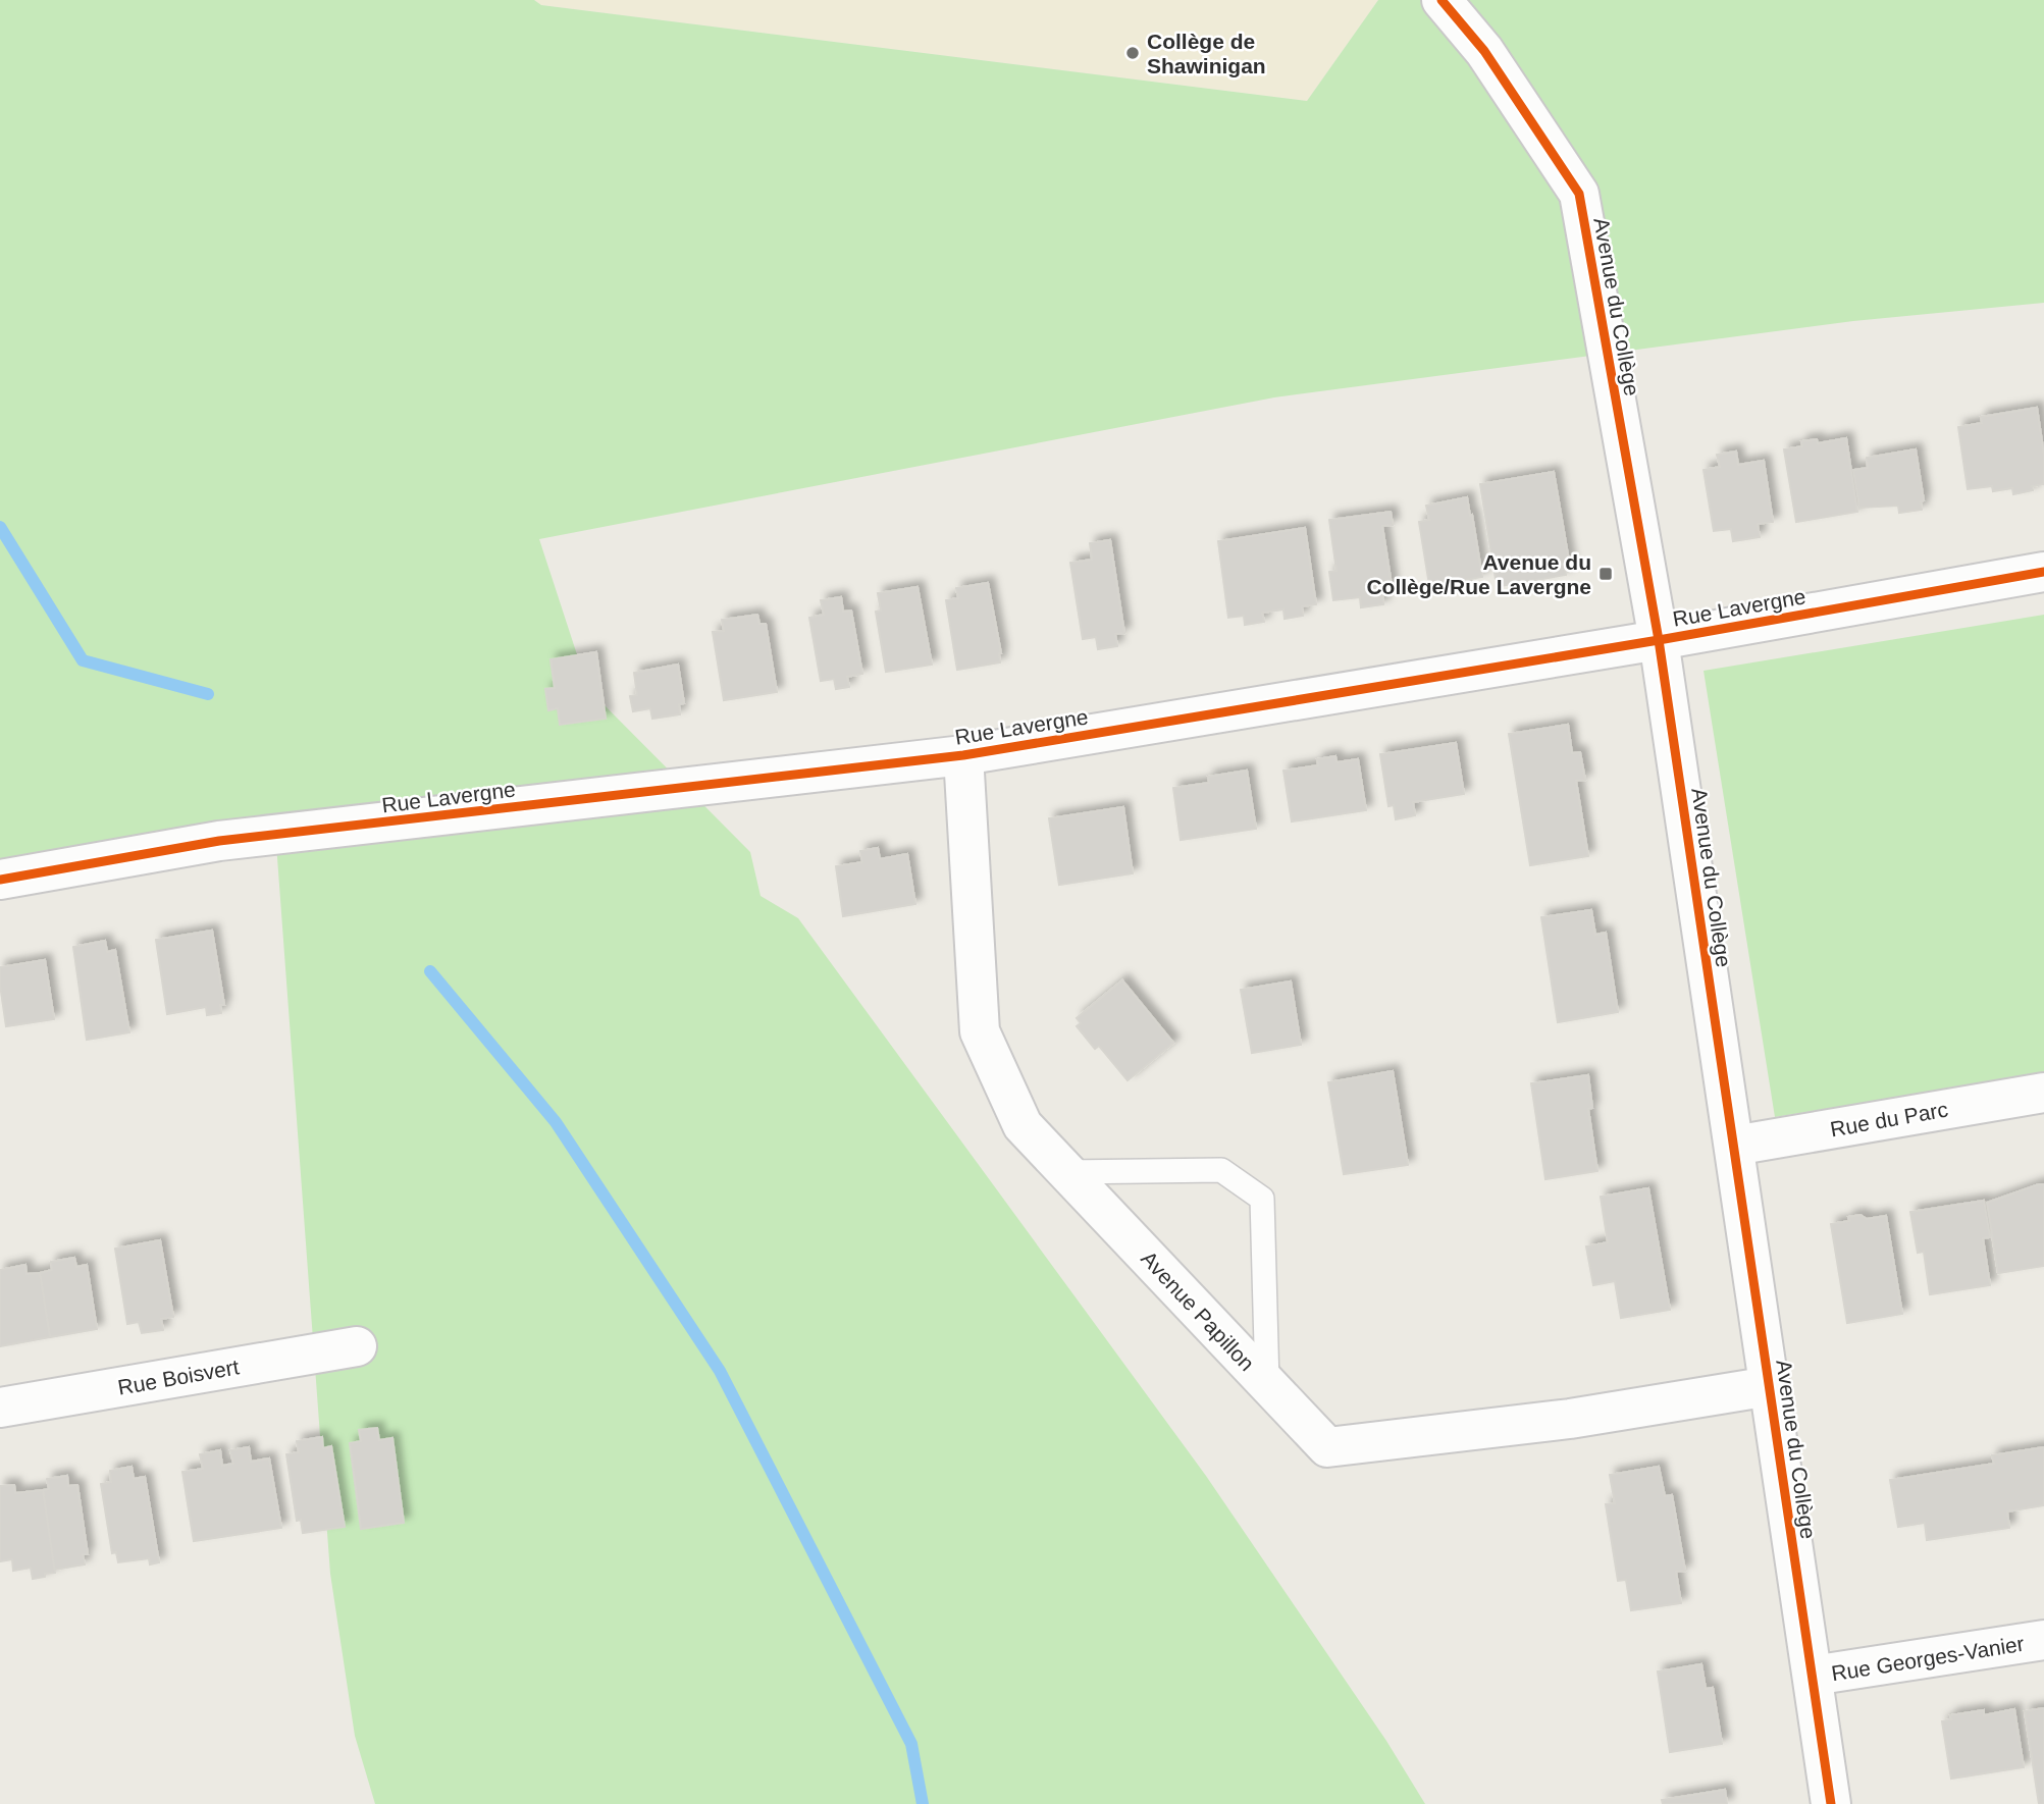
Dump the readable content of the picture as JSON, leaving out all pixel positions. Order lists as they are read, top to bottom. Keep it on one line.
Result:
{"streets":{"street":["Avenue du Collège","Rue Lavergne","Rue du Parc","Avenue Papillon","Rue Boisvert","Rue Georges-Vanier"]},"crossings":[["Avenue du Collège","Rue Lavergne"],["Avenue du Collège","Rue du Parc"],["Avenue du Collège","Avenue Papillon"],["Avenue du Collège","Rue Georges-Vanier"],["Rue Lavergne","Avenue Papillon"]],"places":{"other":["Collège de Shawinigan"],"transit":["Avenue du Collège/Rue Lavergne"]}}
